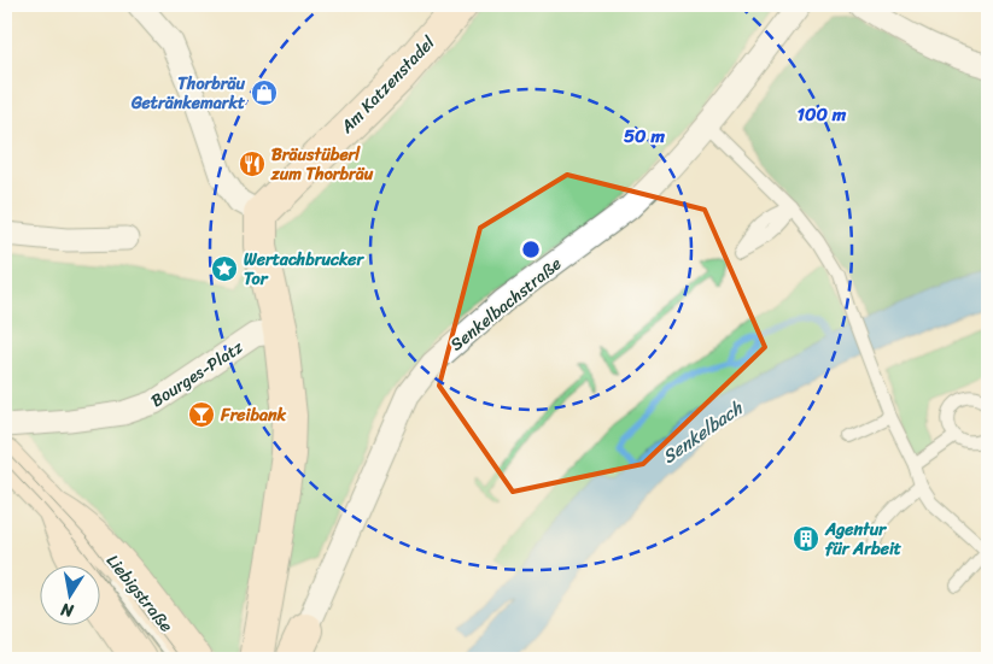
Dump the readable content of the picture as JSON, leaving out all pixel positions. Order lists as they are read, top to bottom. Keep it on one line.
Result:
{"streets":{"street":["Am Katzenstadel","Senkelbachstraße","Bourges-Platz","Liebigstraße"]},"water":["Senkelbach"],"places":{"shop":["Thorbräu Getränkemarkt"],"restaurant":["Bräustüberl zum Thorbräu"],"place":["Wertachbrucker Tor"],"bar":["Freibank"],"building":["Agentur für Arbeit"]},"north":"bottom","rings":["100 m","50 m"]}
